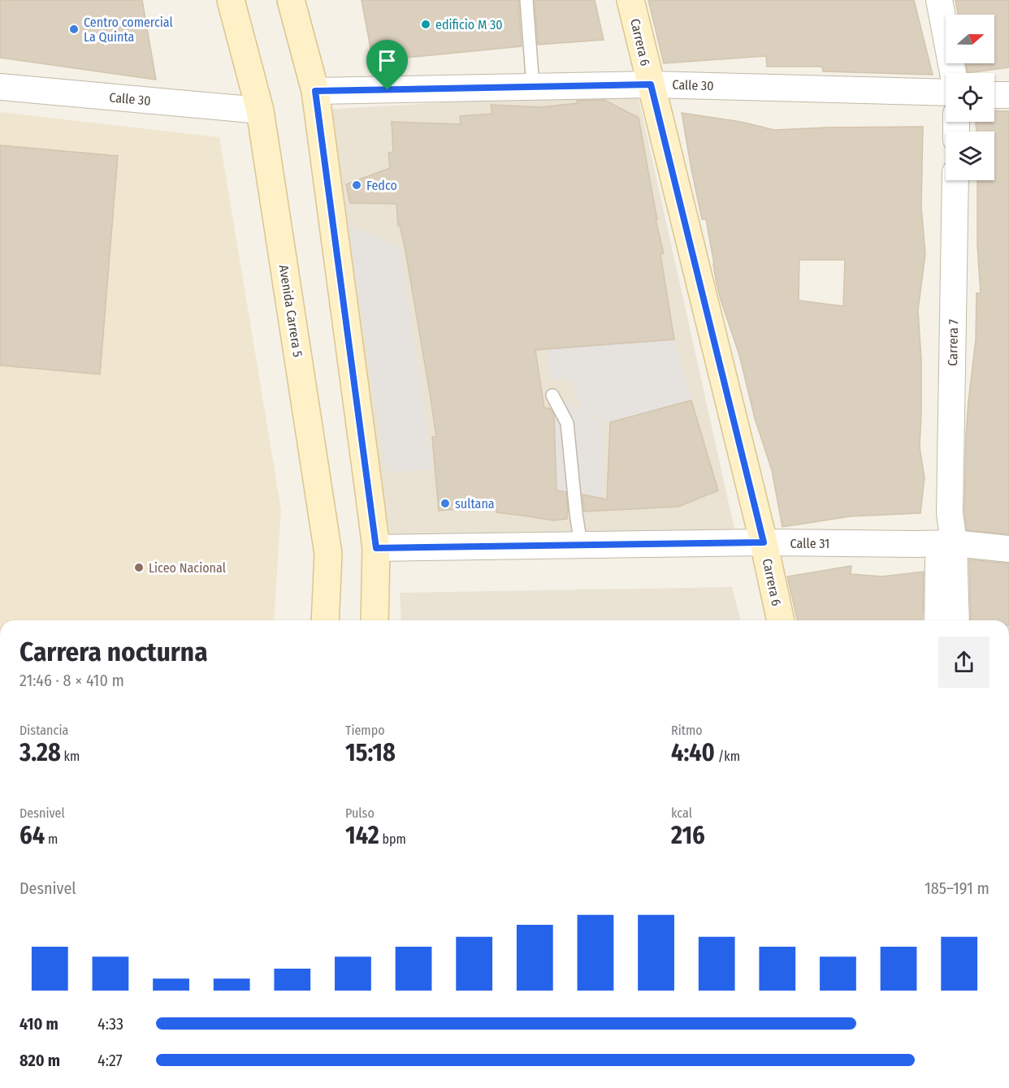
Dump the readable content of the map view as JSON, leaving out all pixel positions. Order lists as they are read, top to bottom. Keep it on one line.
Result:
{"streets":{"main road":["Carrera 6","Avenida Carrera 5"],"street":["Calle 30","Carrera 7","Calle 31"]},"crossings":[["Carrera 6","Calle 30"],["Carrera 6","Calle 31"],["Calle 30","Avenida Carrera 5"],["Carrera 7","Calle 31"]],"places":["edificio M 30","Centro comercial La Quinta","Fedco","sultana","Liceo Nacional"],"north":"right","page":{"heading":["Carrera nocturna","21:46 · 8 × 410 m"],"stats":[["Distancia","3.28 km"],["Tiempo","15:18"],["Ritmo","4:40 /km"],["Desnivel","64 m"],["Pulso","142 bpm"],["kcal","216"]],"chart":["Desnivel","185–191 m"],"list":[{"name":"410 m","note":"4:33"},{"name":"820 m","note":"4:27"}]}}
